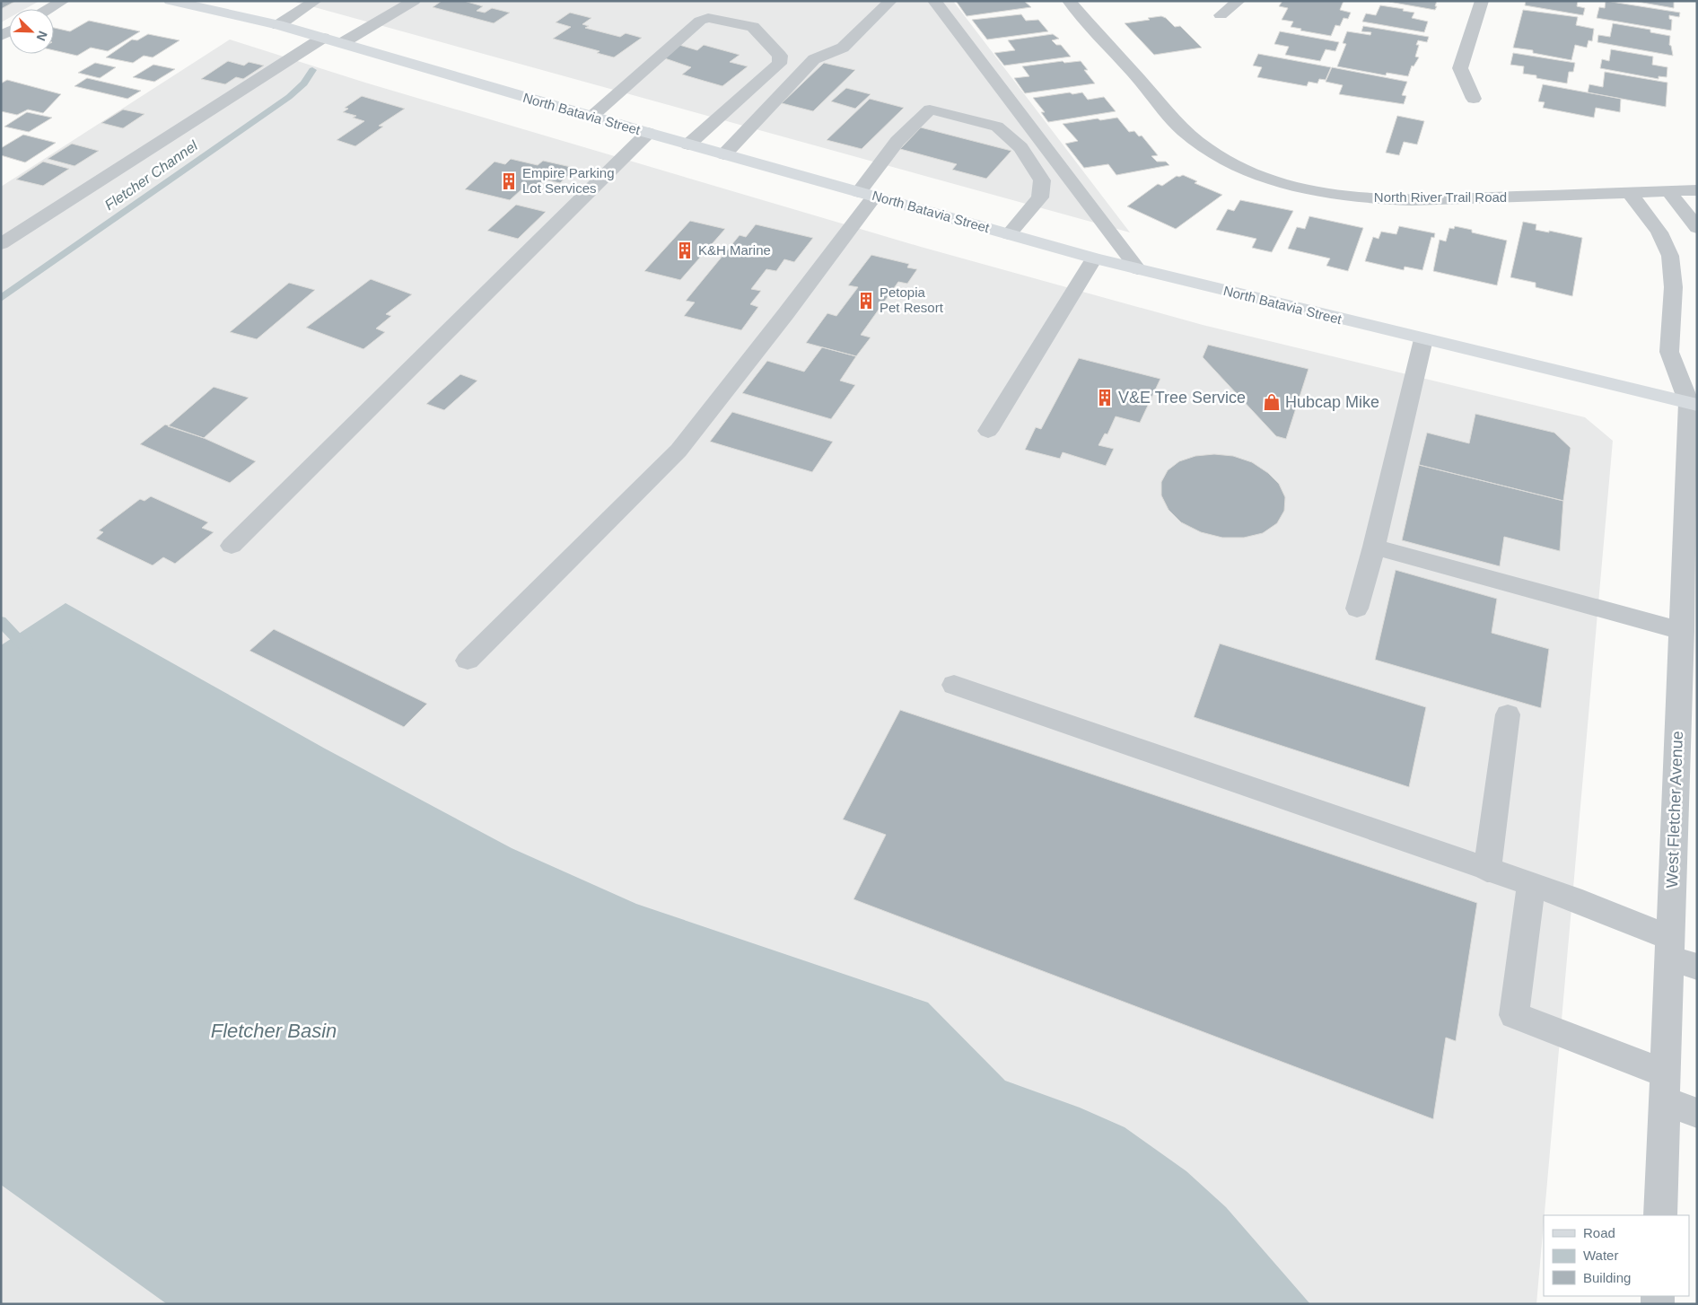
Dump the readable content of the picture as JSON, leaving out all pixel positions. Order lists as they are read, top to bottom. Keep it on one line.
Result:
{"streets":{"main road":["North Batavia Street"],"street":["North River Trail Road","West Fletcher Avenue"]},"crossings":[["North Batavia Street","West Fletcher Avenue"]],"water":["Fletcher Channel","Fletcher Basin"],"places":{"building":["Empire Parking Lot Services","K&H Marine","Petopia Pet Resort","V&E Tree Service"],"shop":["Hubcap Mike"]},"legend":["Road","Water","Building"],"north":"bottom right"}
